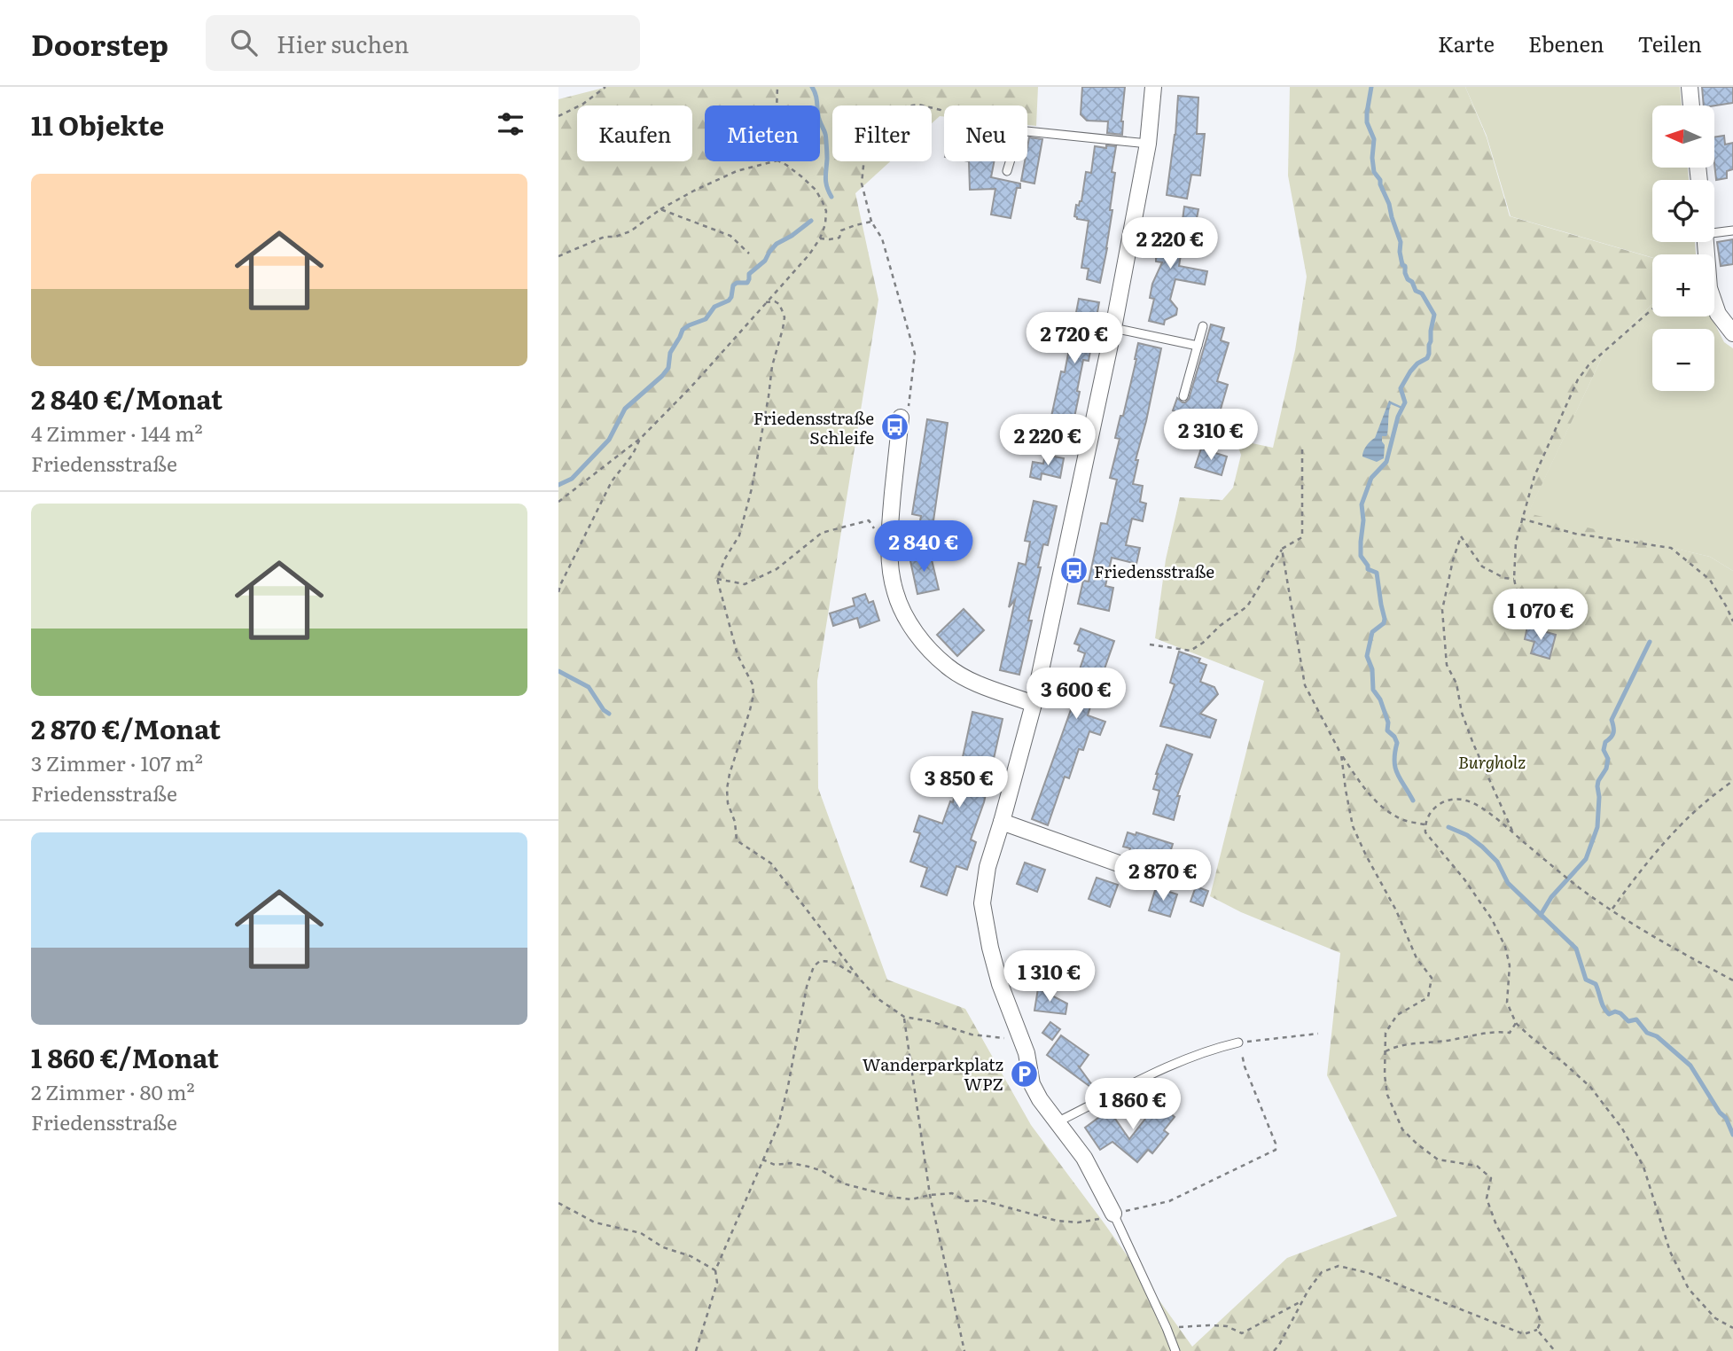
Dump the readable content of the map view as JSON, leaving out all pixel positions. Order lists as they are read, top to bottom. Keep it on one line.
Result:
{"parks":["Burgholz"],"places":{"bus stop":["Friedensstraße Schleife","Friedensstraße"],"parking":["Wanderparkplatz WPZ"]},"north":"left","page":{"header":"Doorstep","search":"Hier suchen","nav":["Karte","Ebenen","Teilen"],"heading":"11 Objekte","map_buttons":["+","−"],"chip":["Kaufen","Mieten","Filter","Neu"],"list":[{"name":"2 840 €/Monat","note":"4 Zimmer · 144 m² · Friedensstraße"},{"name":"2 870 €/Monat","note":"3 Zimmer · 107 m² · Friedensstraße"},{"name":"1 860 €/Monat","note":"2 Zimmer · 80 m² · Friedensstraße"}],"price":["2 220 €","2 720 €","2 310 €","2 220 €","2 840 €","1 070 €","3 600 €","3 850 €","2 870 €","1 310 €","1 860 €"]}}
